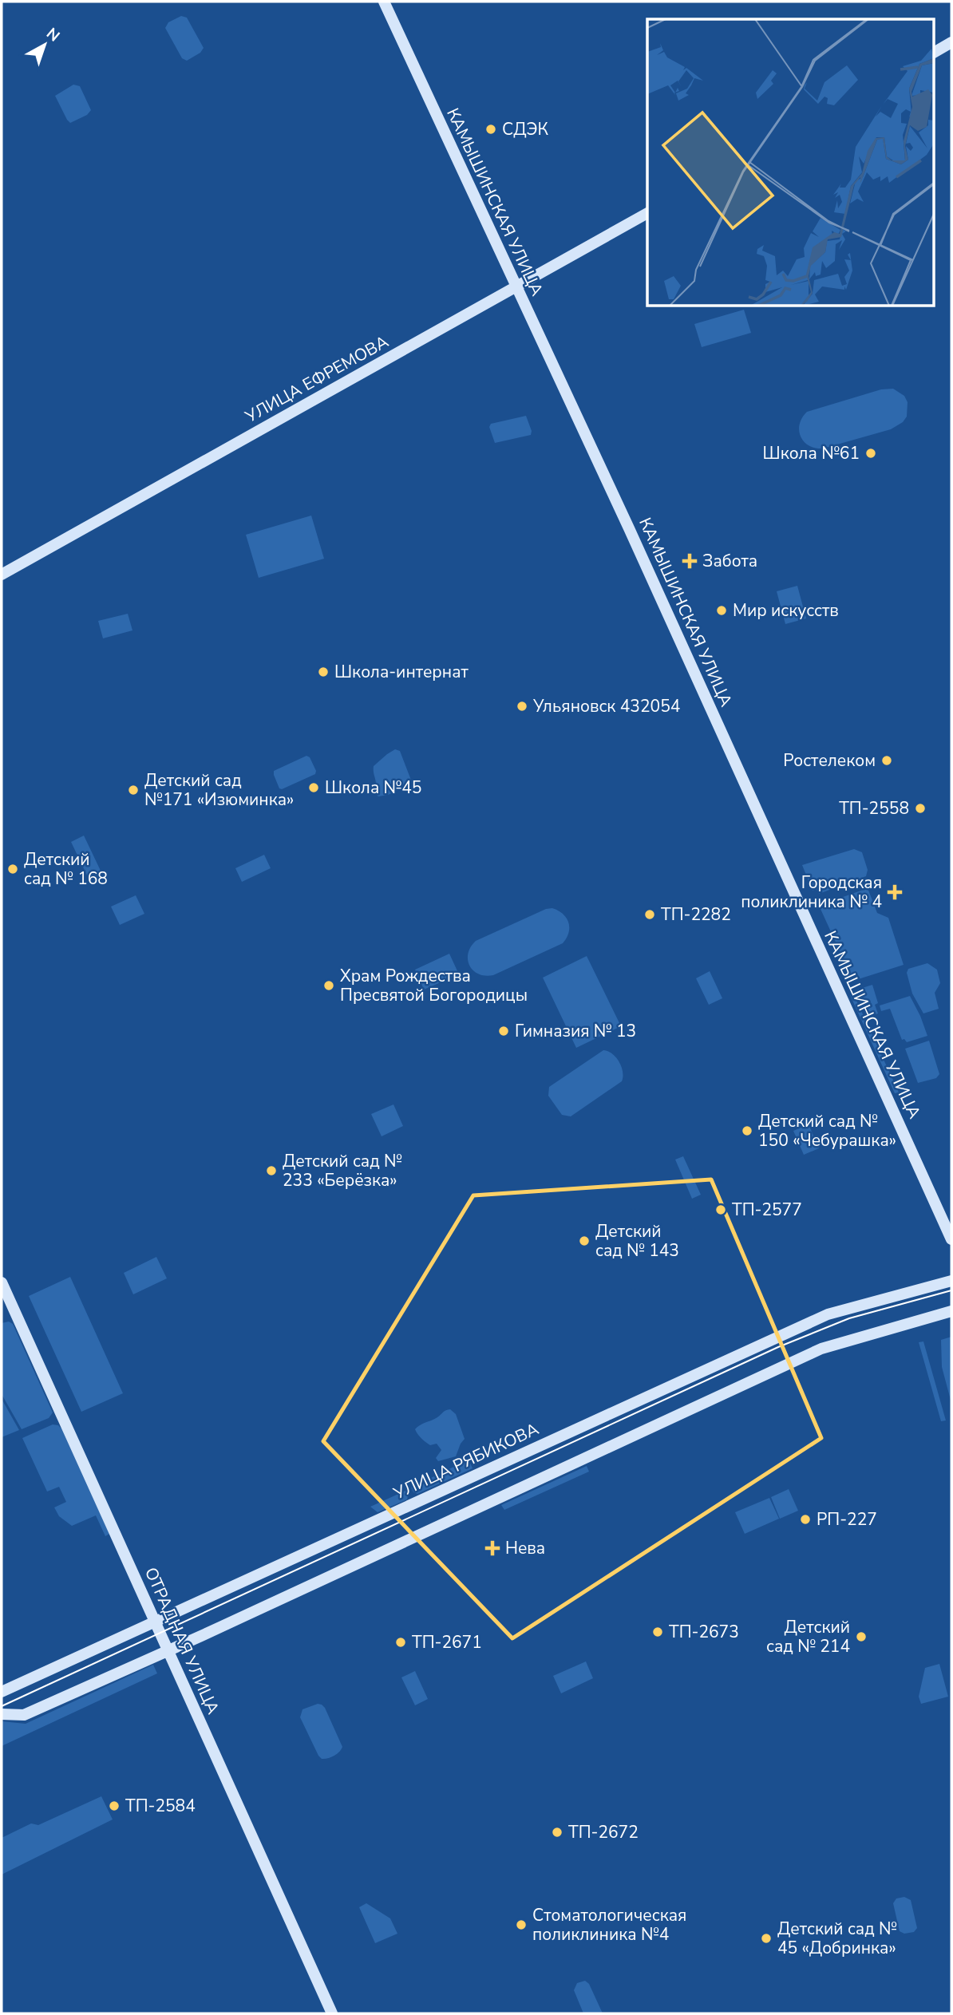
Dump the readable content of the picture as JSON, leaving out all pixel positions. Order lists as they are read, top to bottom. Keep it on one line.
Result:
{"streets":{"street":["КАМЫШИНСКАЯ УЛИЦА","УЛИЦА ЕФРЕМОВА","УЛИЦА РЯБИКОВА","ОТРАДНАЯ УЛИЦА"]},"crossings":[["КАМЫШИНСКАЯ УЛИЦА","УЛИЦА ЕФРЕМОВА"],["УЛИЦА РЯБИКОВА","ОТРАДНАЯ УЛИЦА"]],"places":{"other":["СДЭК","Школа №61","Мир искусств","Школа-интернат","Ульяновск 432054","Ростелеком","Школа №45","Детский сад №171 «Изюминка»","ТП-2558","Детский сад № 168","ТП-2282","Храм Рождества Пресвятой Богородицы","Гимназия № 13","Детский сад № 150 «Чебурашка»","Детский сад № 233 «Берёзка»","ТП-2577","Детский сад № 143","РП-227","ТП-2673","Детский сад № 214","ТП-2671","ТП-2584","ТП-2672","Стоматологическая поликлиника №4","Детский сад № 45 «Добринка»"],"health":["Забота","Городская поликлиника № 4","Нева"]},"north":"top right"}
